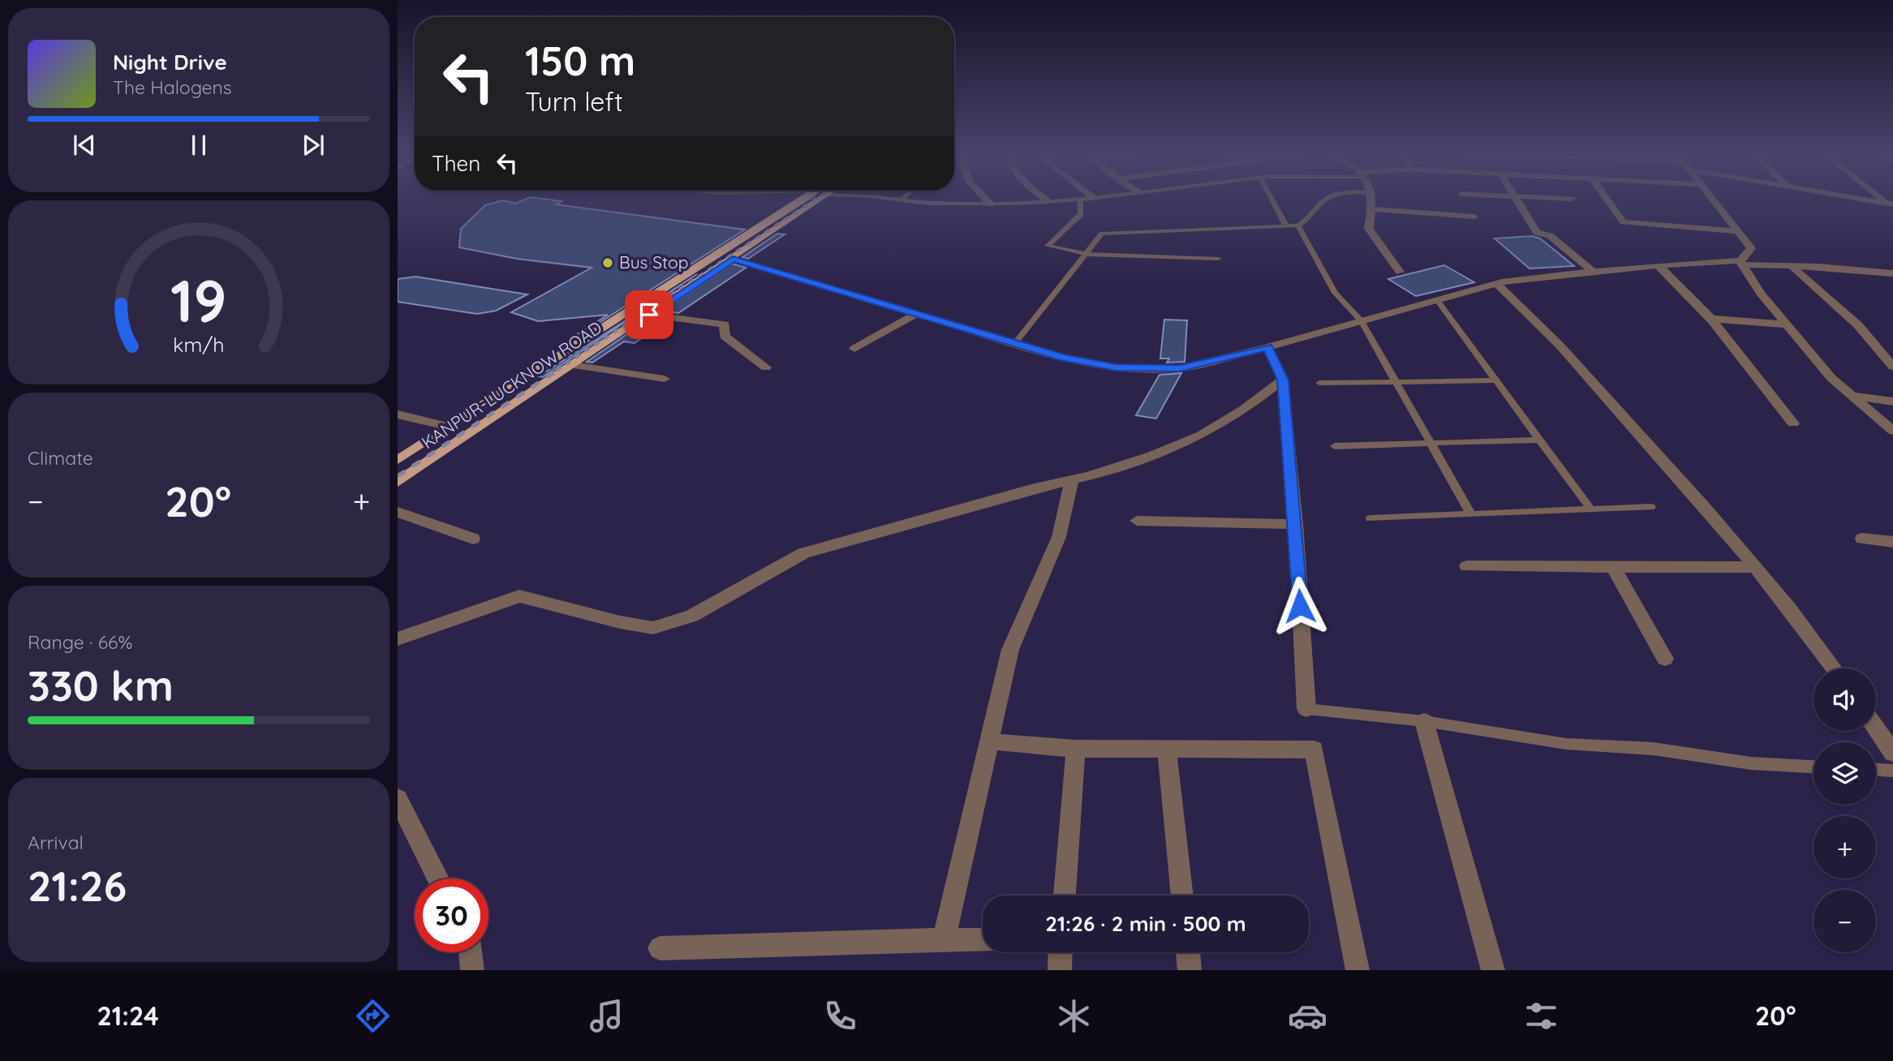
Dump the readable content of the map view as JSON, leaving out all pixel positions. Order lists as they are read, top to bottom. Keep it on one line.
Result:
{"streets":{"main road":["KANPUR-LUCKNOW ROAD"]},"places":["Bus Stop"],"page":{"turn":["150 m","Turn left"],"song":["Night Drive","The Halogens"],"then":"Then","tile":["Climate",["Range · 66%","330 km"],["Arrival","21:26"]],"heat":["−","20°","+"],"map_buttons":["+","−"],"limit":"30","trip":"21:26 · 2 min · 500 m","tabs":["21:24","20°"],"gauge":["19","km/h"]}}
